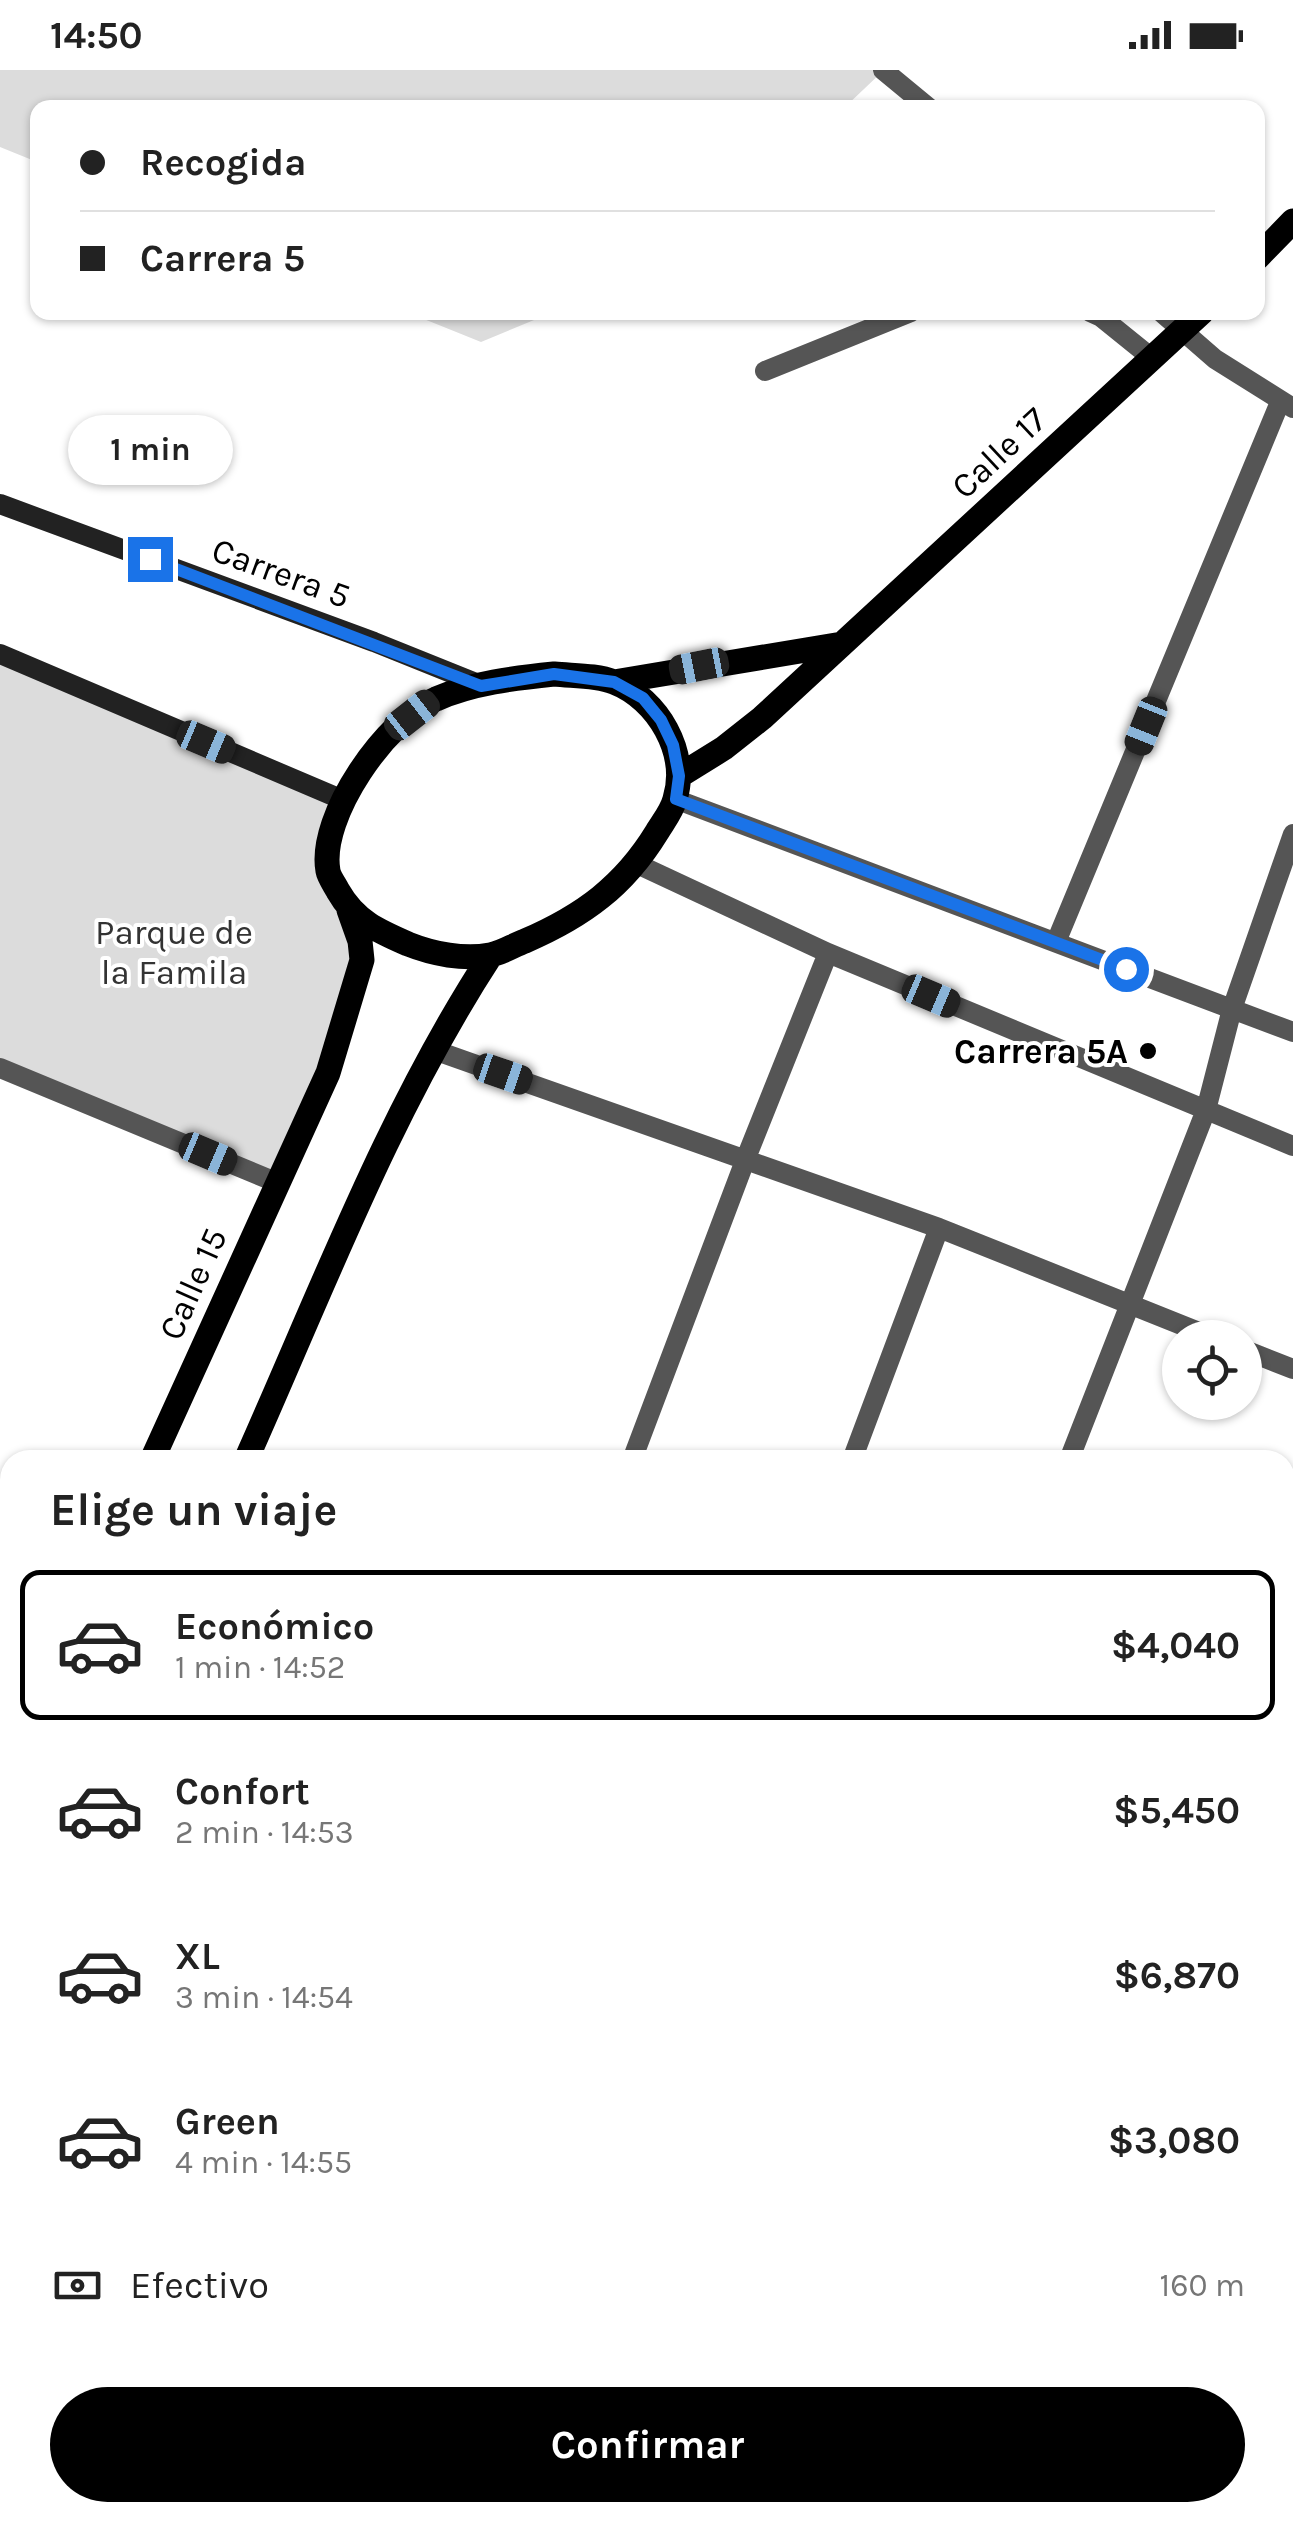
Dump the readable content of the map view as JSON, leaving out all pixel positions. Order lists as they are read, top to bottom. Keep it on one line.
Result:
{"streets":{"main road":["Calle 17","Carrera 5","Calle 15"]},"crossings":[["Calle 17","Carrera 5"],["Calle 17","Calle 15"],["Carrera 5","Calle 15"]],"parks":["Parque de la Famila"],"places":["Carrera 5A"],"page":{"status":"14:50","banner":["Recogida","Carrera 5"],"bubble":"1 min","heading":"Elige un viaje","list":[{"name":"Económico","note":"1 min · 14:52","value":"$4,040"},{"name":"Confort","note":"2 min · 14:53","value":"$5,450"},{"name":"XL","note":"3 min · 14:54","value":"$6,870"},{"name":"Green","note":"4 min · 14:55","value":"$3,080"}],"pay":["Efectivo","160 m"],"buttons":"Confirmar"}}
